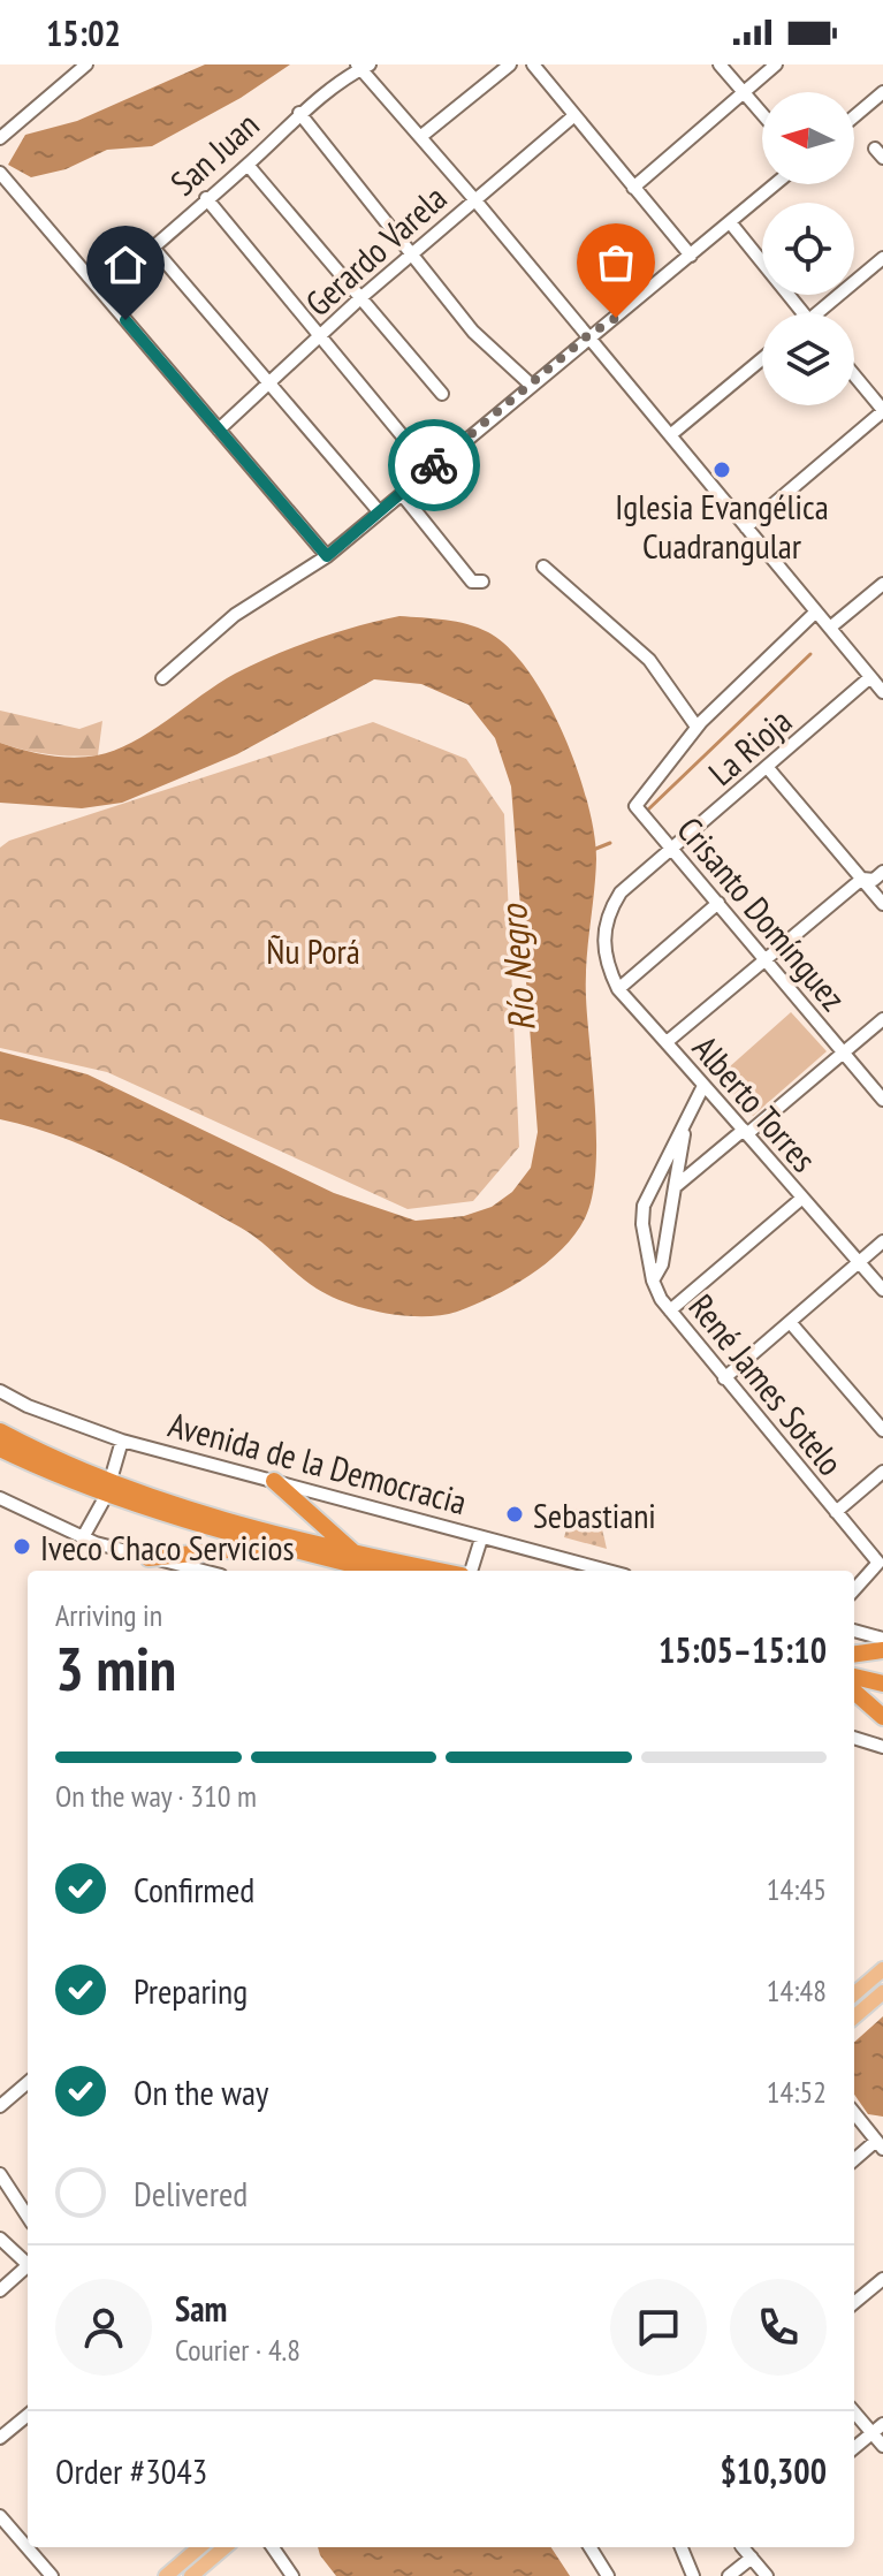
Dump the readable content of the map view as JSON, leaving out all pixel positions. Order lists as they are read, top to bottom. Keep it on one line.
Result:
{"streets":{"street":["San Juan","Gerardo Varela","La Rioja","Crisanto Domínguez","Alberto Torres","René James Sotelo","Avenida de la Democracia"]},"crossings":[["La Rioja","Crisanto Domínguez"],["La Rioja","Alberto Torres"]],"water":["Río Negro"],"parks":["Ñu Porá"],"places":["Iglesia Evangélica Cuadrangular","Sebastiani","Iveco Chaco Servicios"],"north":"left","page":{"status":"15:02","heading":["3 min","Arriving in","15:05–15:10"],"panel":["Sam","Courier · 4.8","Order #3043","$10,300"],"bar":"On the way · 310 m","list":[["Confirmed","14:45"],["Preparing","14:48"],["On the way","14:52"],"Delivered"]}}
